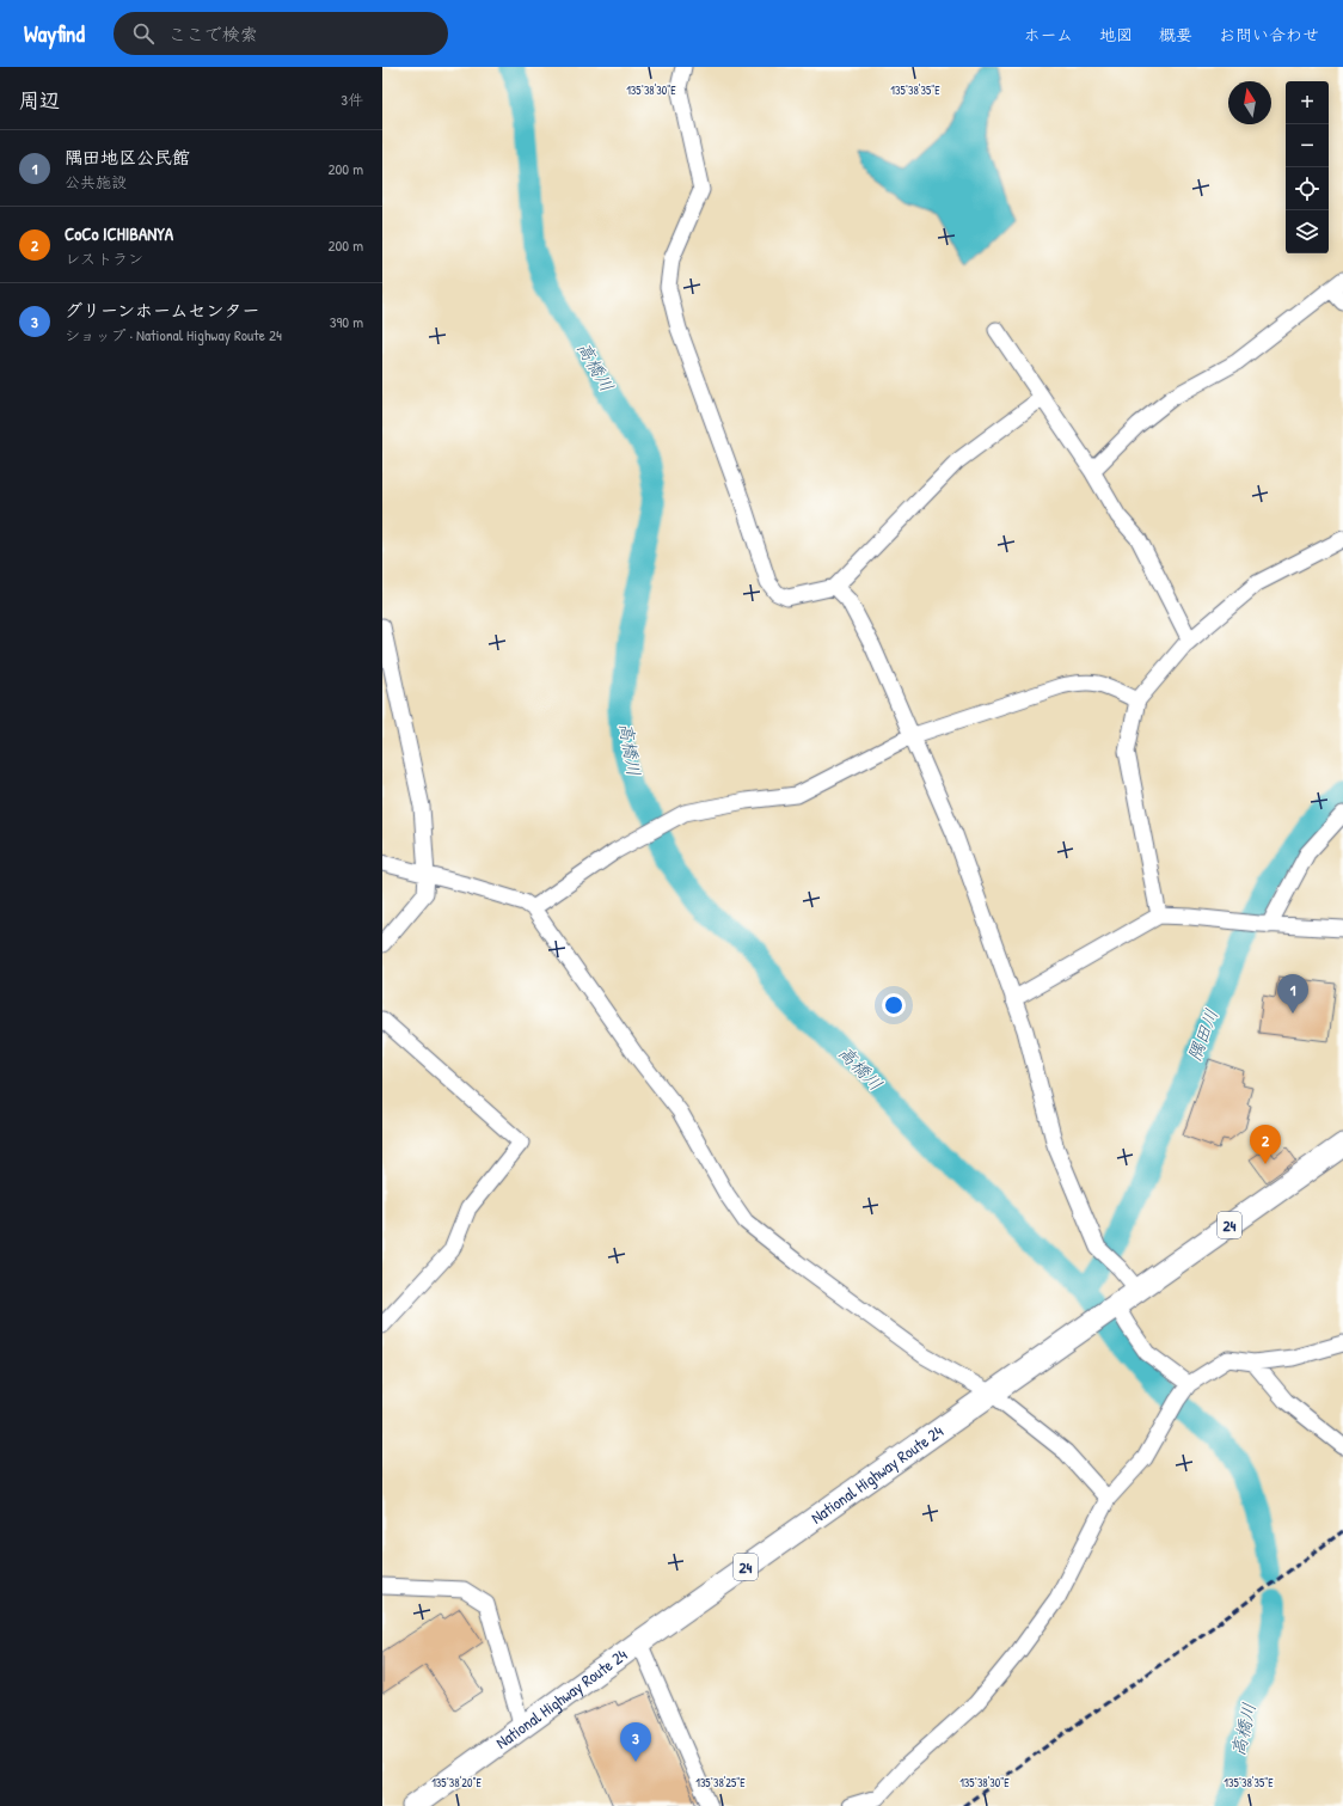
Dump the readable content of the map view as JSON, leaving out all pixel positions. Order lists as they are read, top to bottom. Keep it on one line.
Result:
{"streets":{"highway":["24","National Highway Route 24"]},"water":["高橋川","隅田川"],"north":"top","page":{"header":"Wayfind","search":"ここで検索","nav":["ホーム","地図","概要","お問い合わせ"],"heading":["周辺","3件"],"map_buttons":["+","−"],"list":[{"mark":"1","name":"隅田地区公民館","note":"公共施設","value":"200 m"},{"mark":"2","name":"CoCo ICHIBANYA","note":"レストラン","value":"200 m"},{"mark":"3","name":"グリーンホームセンター","note":"ショップ · National Highway Route 24","value":"390 m"}],"pins":["1","2","3"]},"coordinates":["135°38'30\"E","135°38'35\"E","135°38'20\"E","135°38'25\"E"]}
